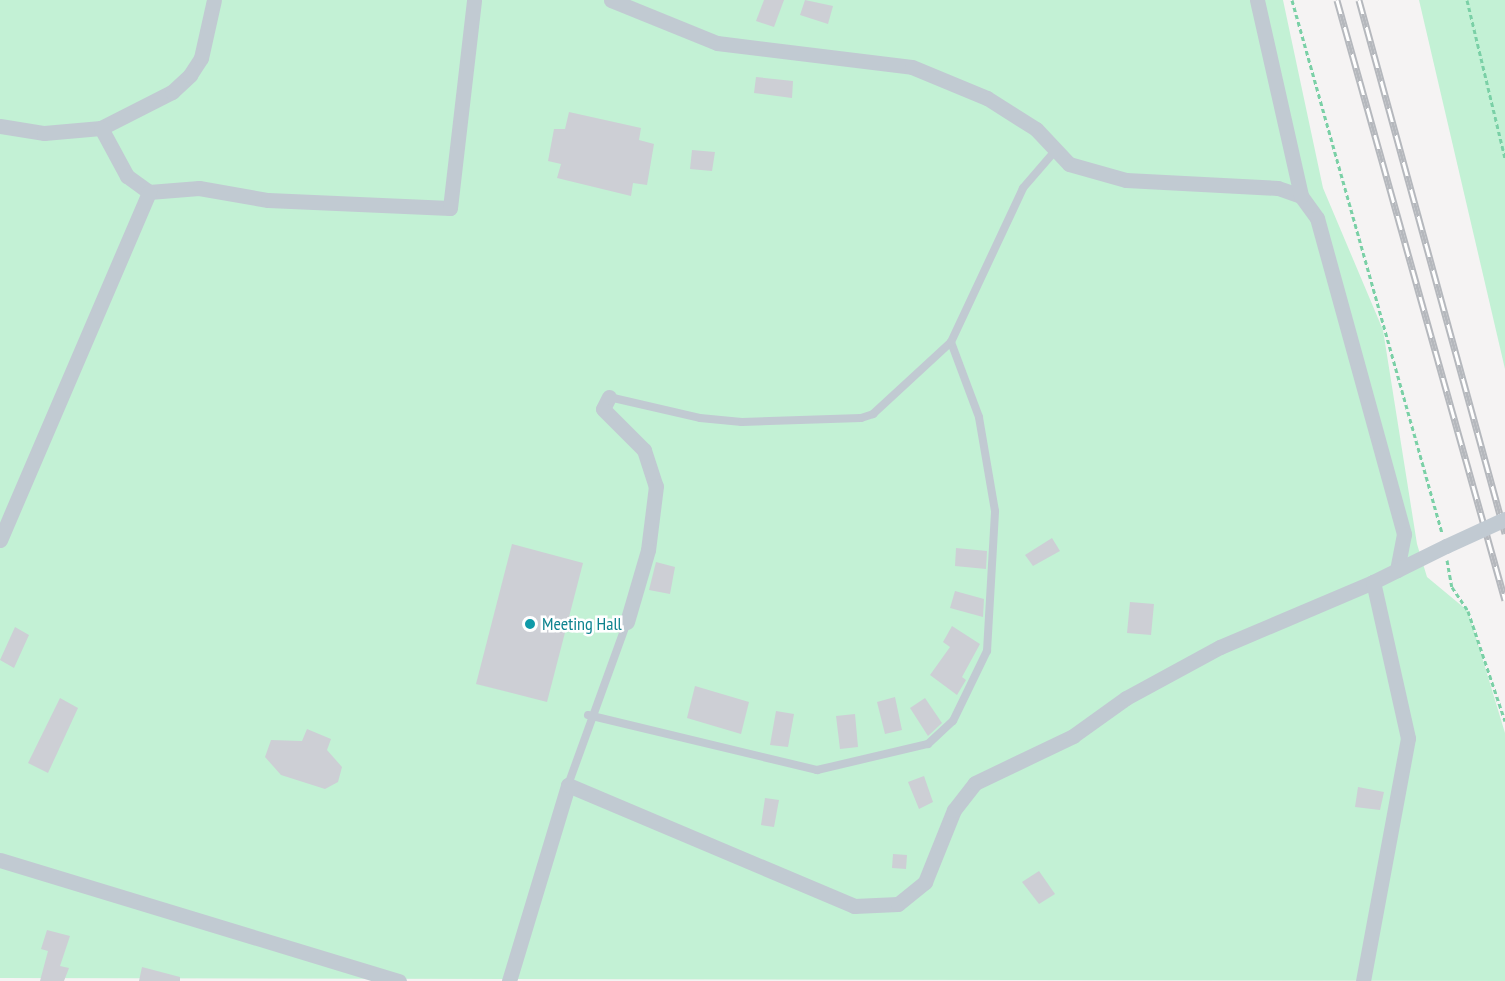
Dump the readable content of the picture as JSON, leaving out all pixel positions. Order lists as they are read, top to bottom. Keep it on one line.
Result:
{"places":["Meeting Hall"]}
